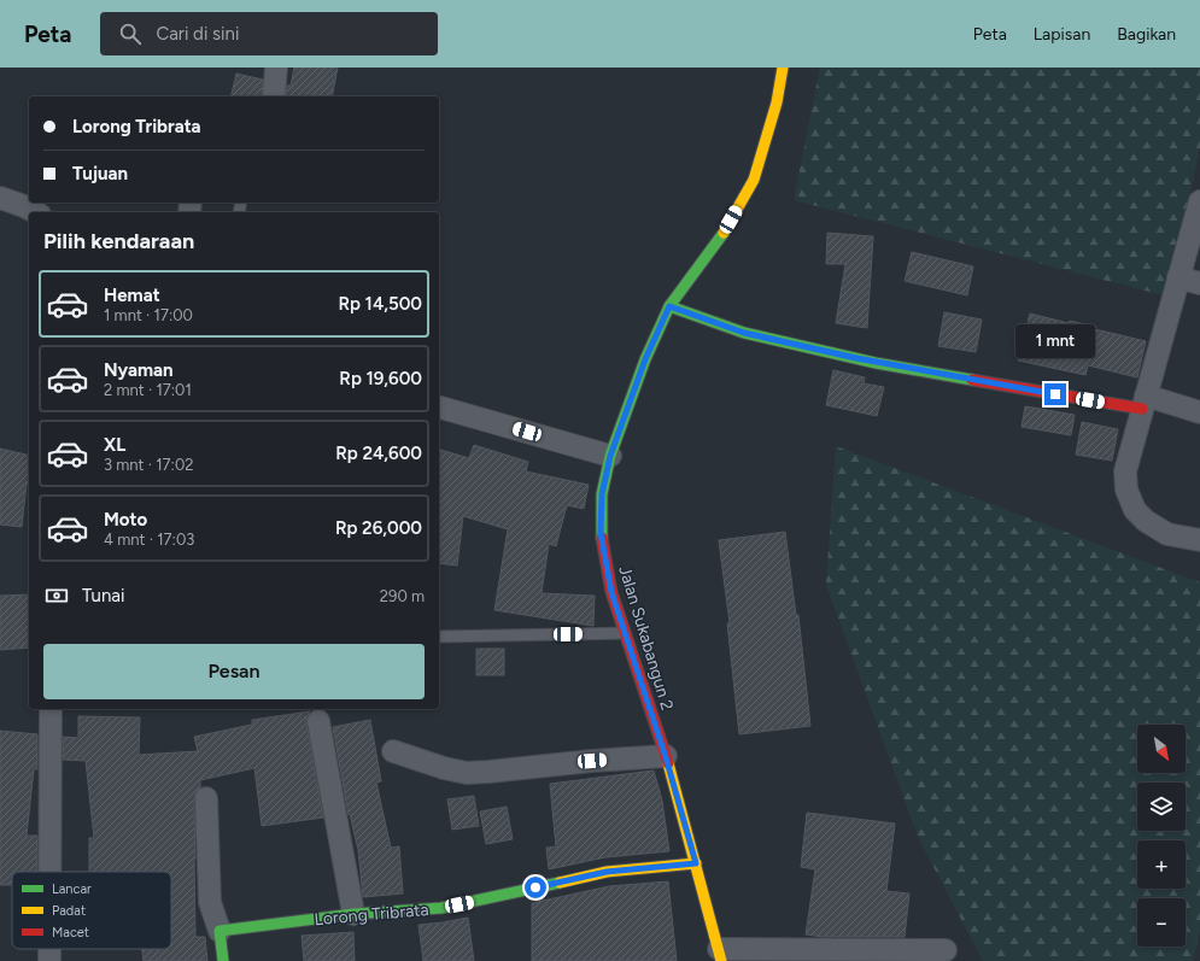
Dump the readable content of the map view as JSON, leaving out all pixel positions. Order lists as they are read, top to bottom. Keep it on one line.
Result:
{"streets":{"street":["Jalan Sukabangun 2","Lorong Tribrata"]},"crossings":[["Jalan Sukabangun 2","Lorong Tribrata"]],"legend":["Lancar","Padat","Macet"],"north":"bottom right","page":{"header":"Peta","search":"Cari di sini","nav":["Peta","Lapisan","Bagikan"],"banner":["Lorong Tribrata","Tujuan"],"heading":"Pilih kendaraan","list":[{"name":"Hemat","note":"1 mnt · 17:00","value":"Rp 14,500"},{"name":"Nyaman","note":"2 mnt · 17:01","value":"Rp 19,600"},{"name":"XL","note":"3 mnt · 17:02","value":"Rp 24,600"},{"name":"Moto","note":"4 mnt · 17:03","value":"Rp 26,000"}],"bubble":"1 mnt","pay":["Tunai","290 m"],"buttons":"Pesan","map_buttons":["+","−"]}}
